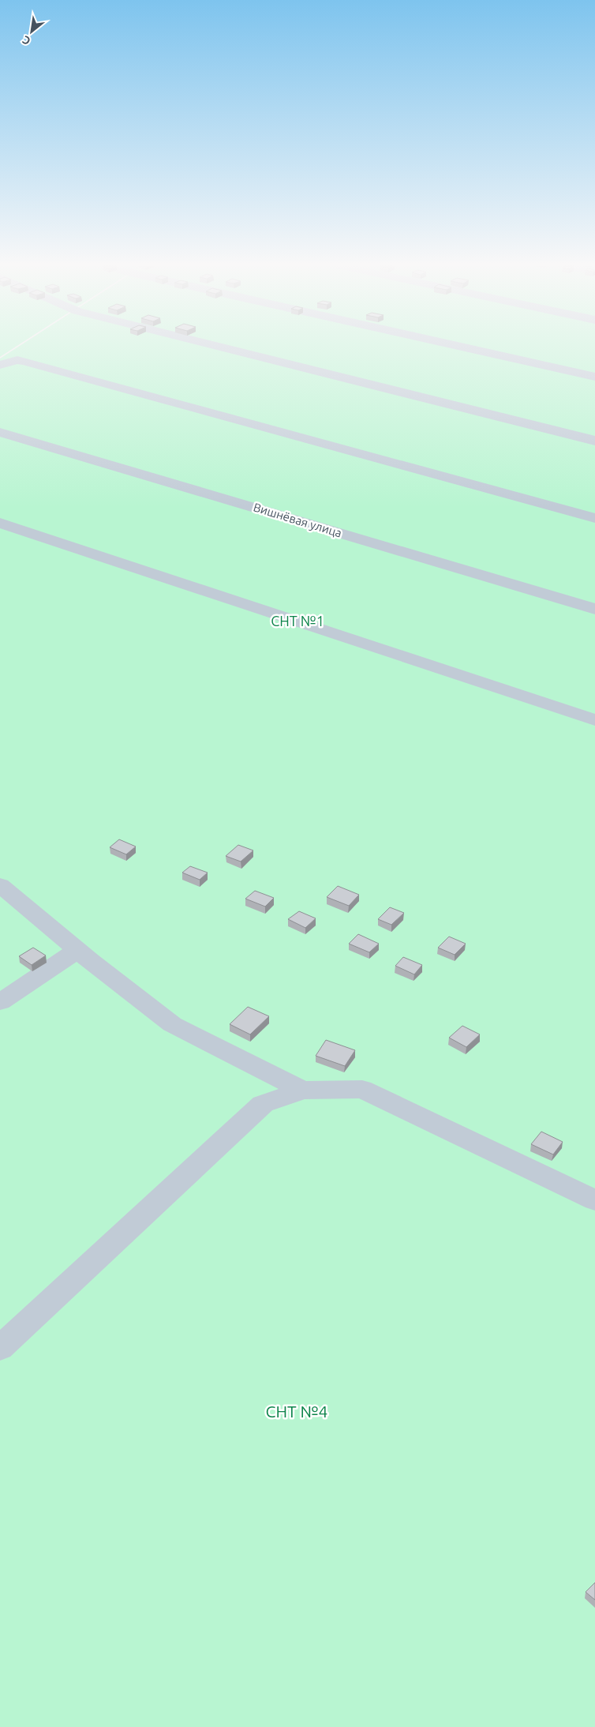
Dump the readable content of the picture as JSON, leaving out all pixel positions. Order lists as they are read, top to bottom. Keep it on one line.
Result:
{"streets":{"street":["Вишнёвая улица"]},"parks":["СНТ №1","СНТ №4"],"north":"bottom left"}
